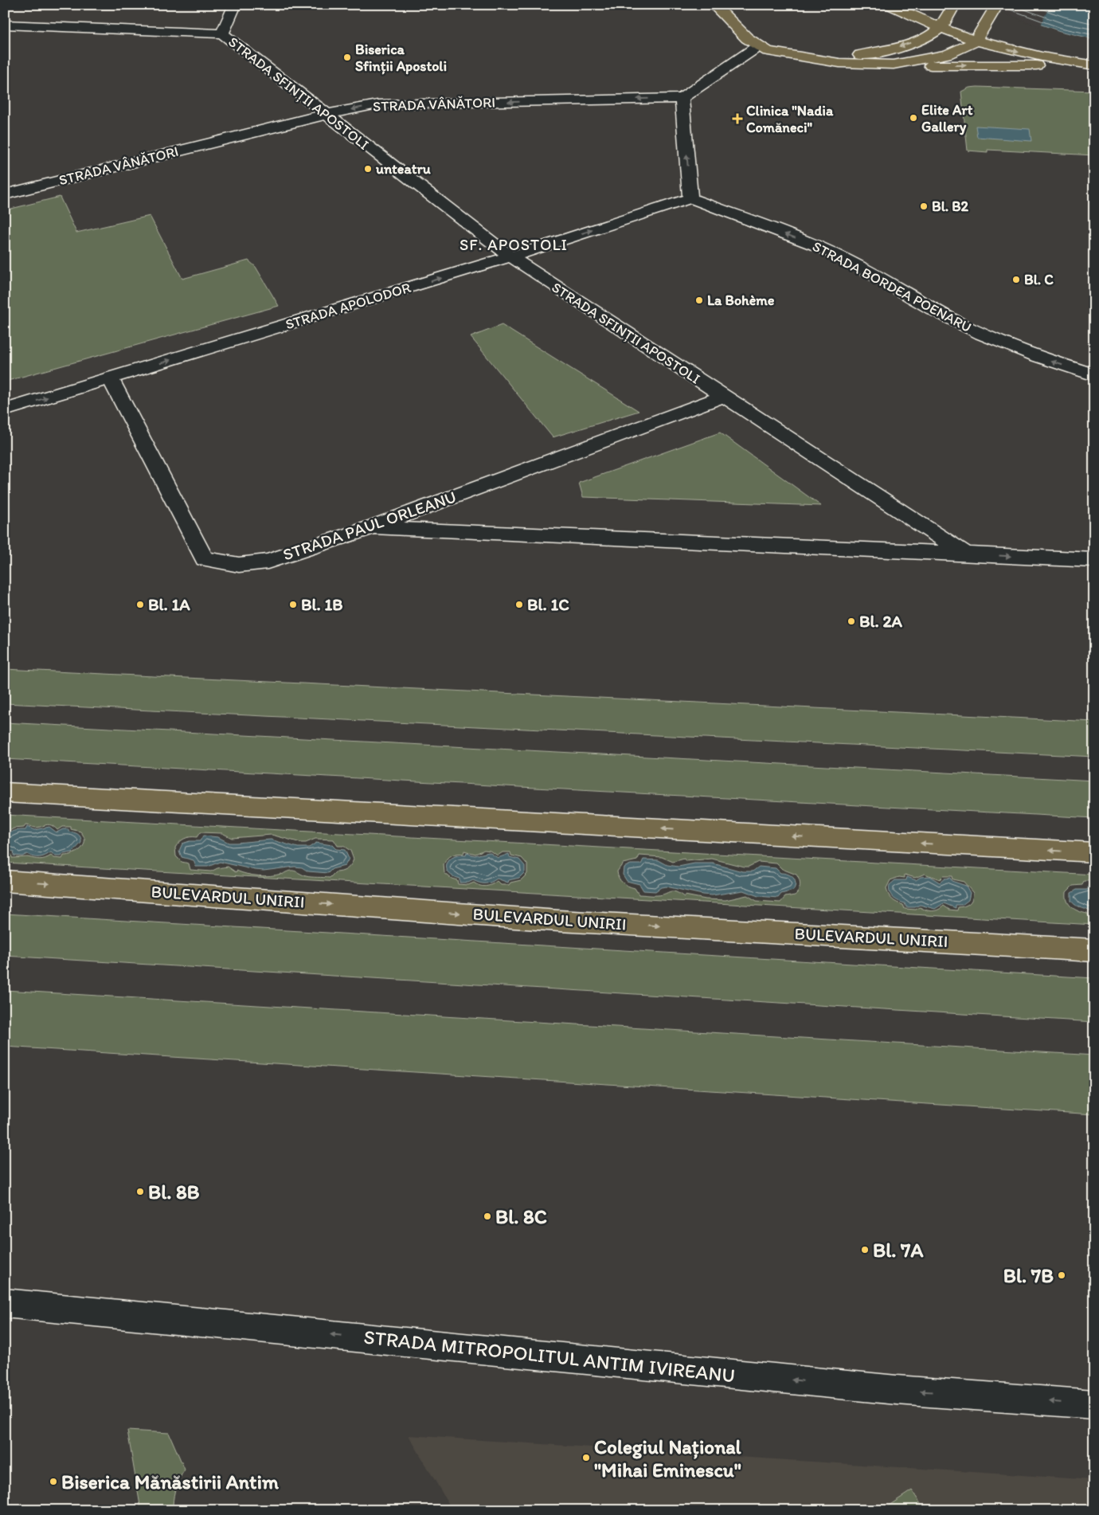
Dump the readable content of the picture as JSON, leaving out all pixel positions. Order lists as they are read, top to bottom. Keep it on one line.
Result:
{"streets":{"main road":["BULEVARDUL UNIRII"],"street":["STRADA SFINȚII APOSTOLI","STRADA VÂNĂTORI","STRADA BORDEA POENARU","STRADA APOLODOR","STRADA PAUL ORLEANU","STRADA MITROPOLITUL ANTIM IVIREANU"]},"crossings":[["STRADA SFINȚII APOSTOLI","STRADA VÂNĂTORI"],["STRADA SFINȚII APOSTOLI","STRADA APOLODOR"],["STRADA SFINȚII APOSTOLI","STRADA PAUL ORLEANU"],["STRADA BORDEA POENARU","STRADA APOLODOR"],["STRADA APOLODOR","STRADA PAUL ORLEANU"]],"one_way":["STRADA VÂNĂTORI","STRADA BORDEA POENARU","STRADA APOLODOR","STRADA MITROPOLITUL ANTIM IVIREANU"],"districts":["SF. APOSTOLI"],"places":{"other":["Biserica Sfinții Apostoli","Elite Art Gallery","unteatru","Bl. B2","Bl. C","La Bohème","Bl. 1A","Bl. 1B","Bl. 1C","Bl. 2A","Bl. 8B","Bl. 8C","Bl. 7A","Bl. 7B","Colegiul Național \"Mihai Eminescu\"","Biserica Mănăstirii Antim"],"health":["Clinica \"Nadia Comăneci\""]}}
